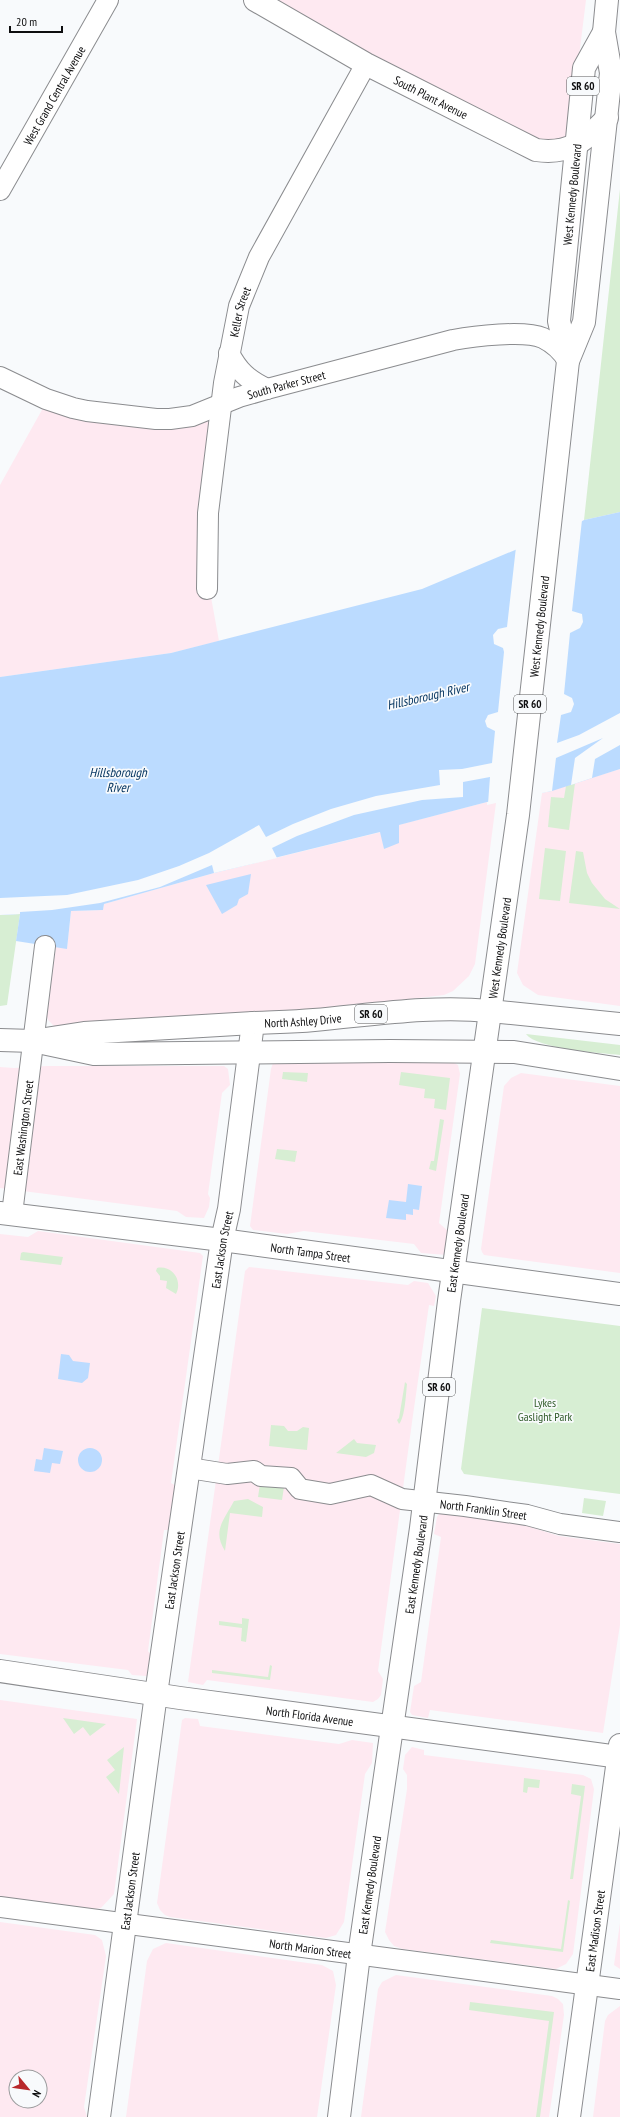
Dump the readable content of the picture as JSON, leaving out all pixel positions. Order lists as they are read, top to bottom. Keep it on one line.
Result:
{"streets":{"main road":["SR 60","South Plant Avenue","West Kennedy Boulevard","North Ashley Drive","East Kennedy Boulevard","East Jackson Street","North Tampa Street","North Florida Avenue","East Madison Street"],"street":["West Grand Central Avenue","Keller Street","South Parker Street","East Washington Street","North Franklin Street","North Marion Street"]},"crossings":[["South Plant Avenue","West Kennedy Boulevard"],["South Plant Avenue","Keller Street"],["West Kennedy Boulevard","South Parker Street"],["West Kennedy Boulevard","North Ashley Drive"],["West Kennedy Boulevard","East Kennedy Boulevard"],["Keller Street","South Parker Street"],["North Ashley Drive","East Washington Street"],["North Ashley Drive","East Kennedy Boulevard"],["North Ashley Drive","East Jackson Street"],["East Washington Street","North Tampa Street"],["East Kennedy Boulevard","North Tampa Street"],["East Kennedy Boulevard","North Franklin Street"],["East Kennedy Boulevard","North Florida Avenue"],["East Kennedy Boulevard","North Marion Street"],["East Jackson Street","North Tampa Street"],["East Jackson Street","North Franklin Street"],["East Jackson Street","North Florida Avenue"],["East Jackson Street","North Marion Street"],["North Florida Avenue","East Madison Street"],["East Madison Street","North Marion Street"]],"water":["Hillsborough River"],"parks":["Lykes Gaslight Park"],"scale_bar":"20 m","north":"bottom right"}
